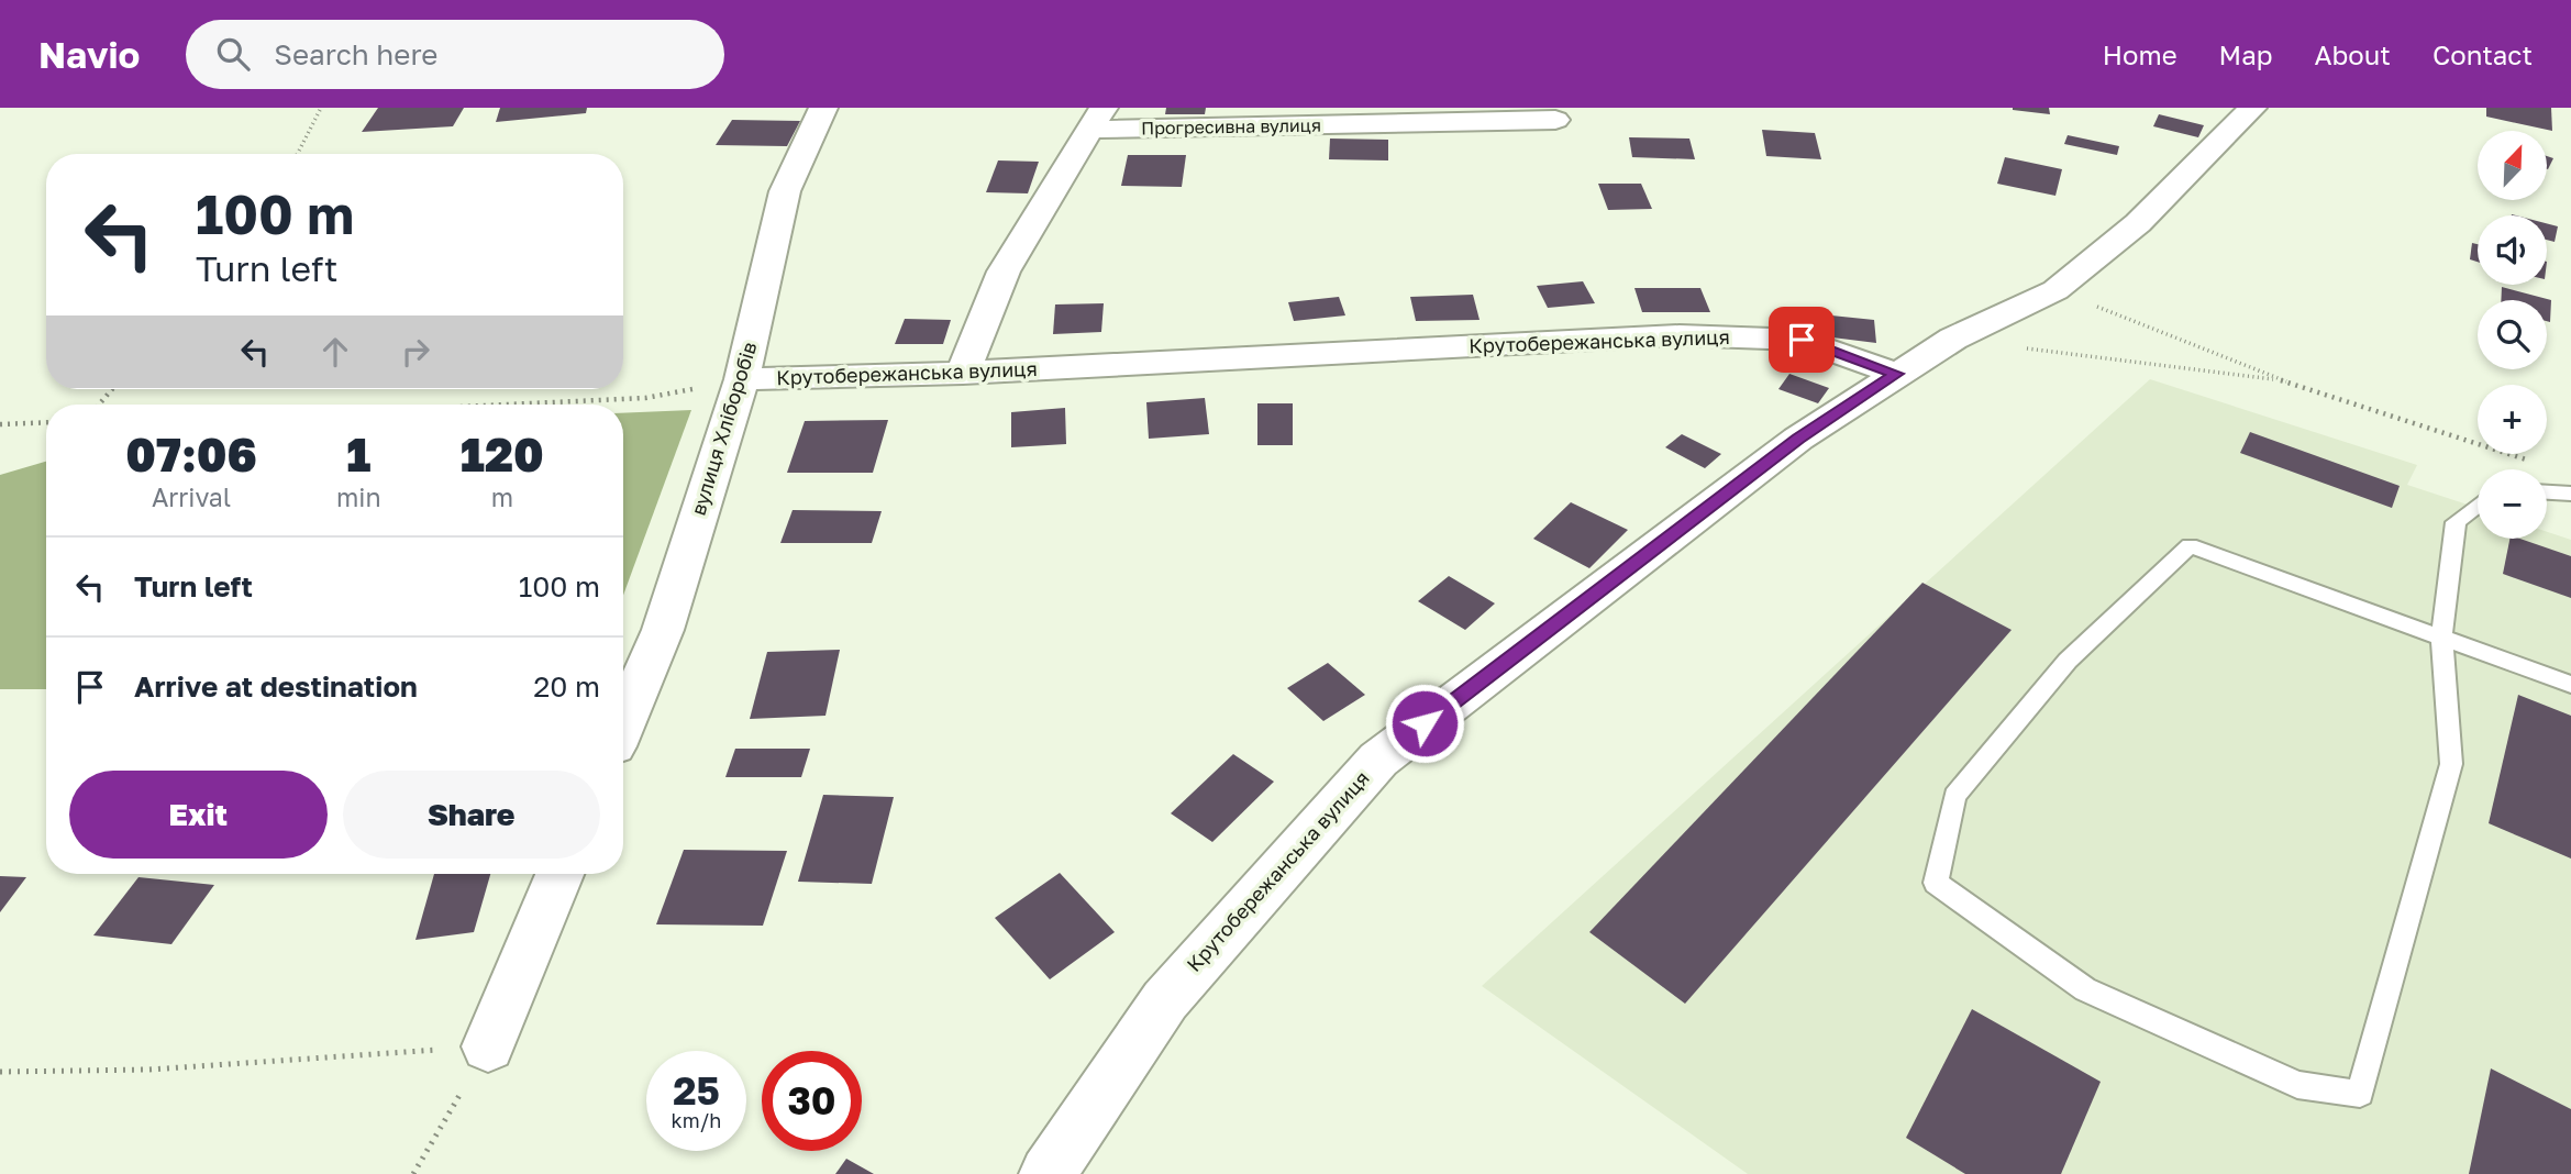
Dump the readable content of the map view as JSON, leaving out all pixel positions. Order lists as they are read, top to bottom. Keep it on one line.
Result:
{"streets":{"street":["Прогресивна вулиця","Крутобережанська вулиця","вулиця Хліборобів"]},"crossings":[["Прогресивна вулиця","Крутобережанська вулиця"],["Крутобережанська вулиця","вулиця Хліборобів"]],"north":"top right","page":{"header":"Navio","search":"Search here","nav":["Home","Map","About","Contact"],"map_buttons":["+","−"],"turn":["100 m","Turn left"],"eta":["07:06","Arrival","1","min","120","m"],"list":[{"name":"Turn left","value":"100 m"},{"name":"Arrive at destination","value":"20 m"}],"buttons":["Exit","Share"],"speed":"25 km/h","limit":"30"}}
